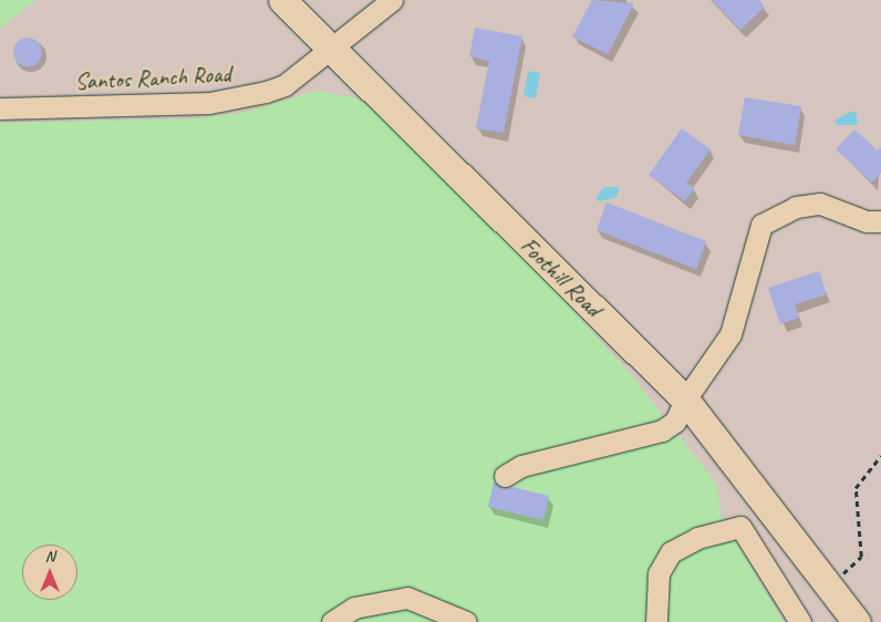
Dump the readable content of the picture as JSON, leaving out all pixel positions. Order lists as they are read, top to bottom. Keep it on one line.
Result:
{"streets":{"main road":["Foothill Road"],"street":["Santos Ranch Road"]},"crossings":[["Santos Ranch Road","Foothill Road"]],"north":"top"}
